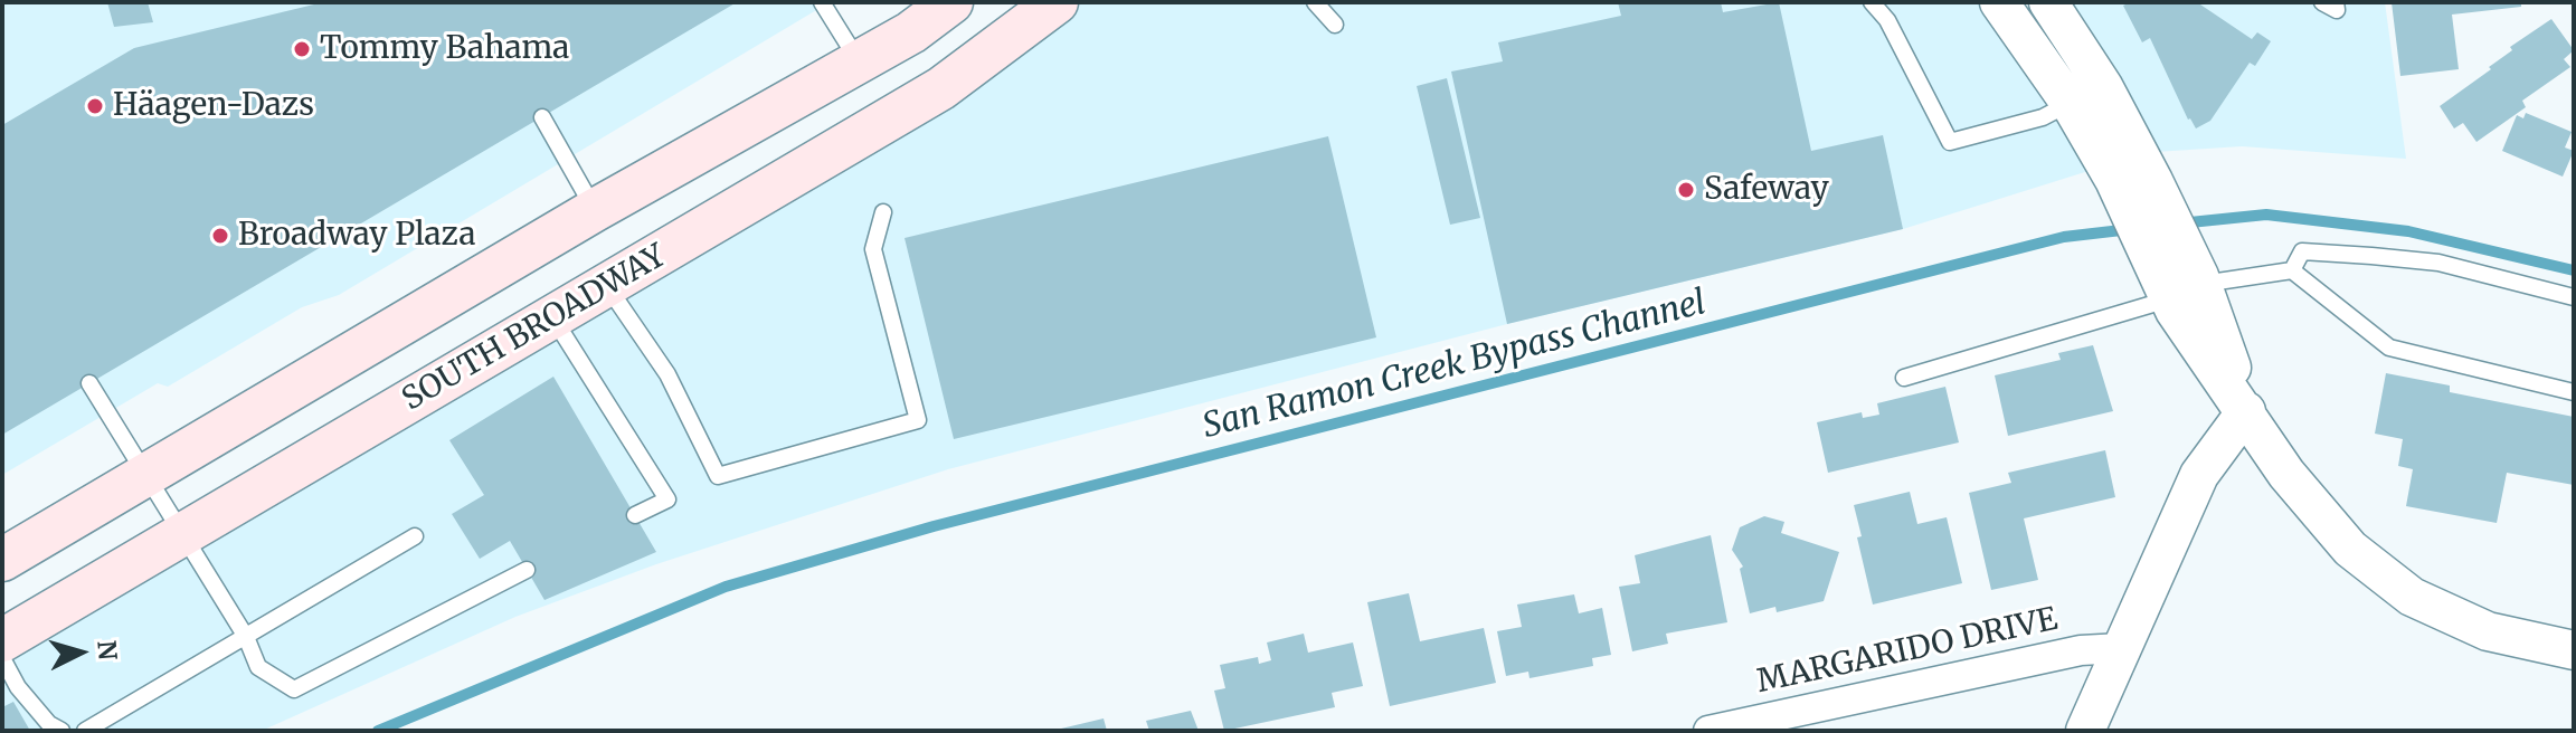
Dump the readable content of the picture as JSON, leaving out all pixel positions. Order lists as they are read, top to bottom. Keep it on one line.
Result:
{"streets":{"main road":["SOUTH BROADWAY"],"street":["MARGARIDO DRIVE"]},"water":["San Ramon Creek Bypass Channel"],"places":["Tommy Bahama","Häagen-Dazs","Safeway","Broadway Plaza"],"north":"right"}
